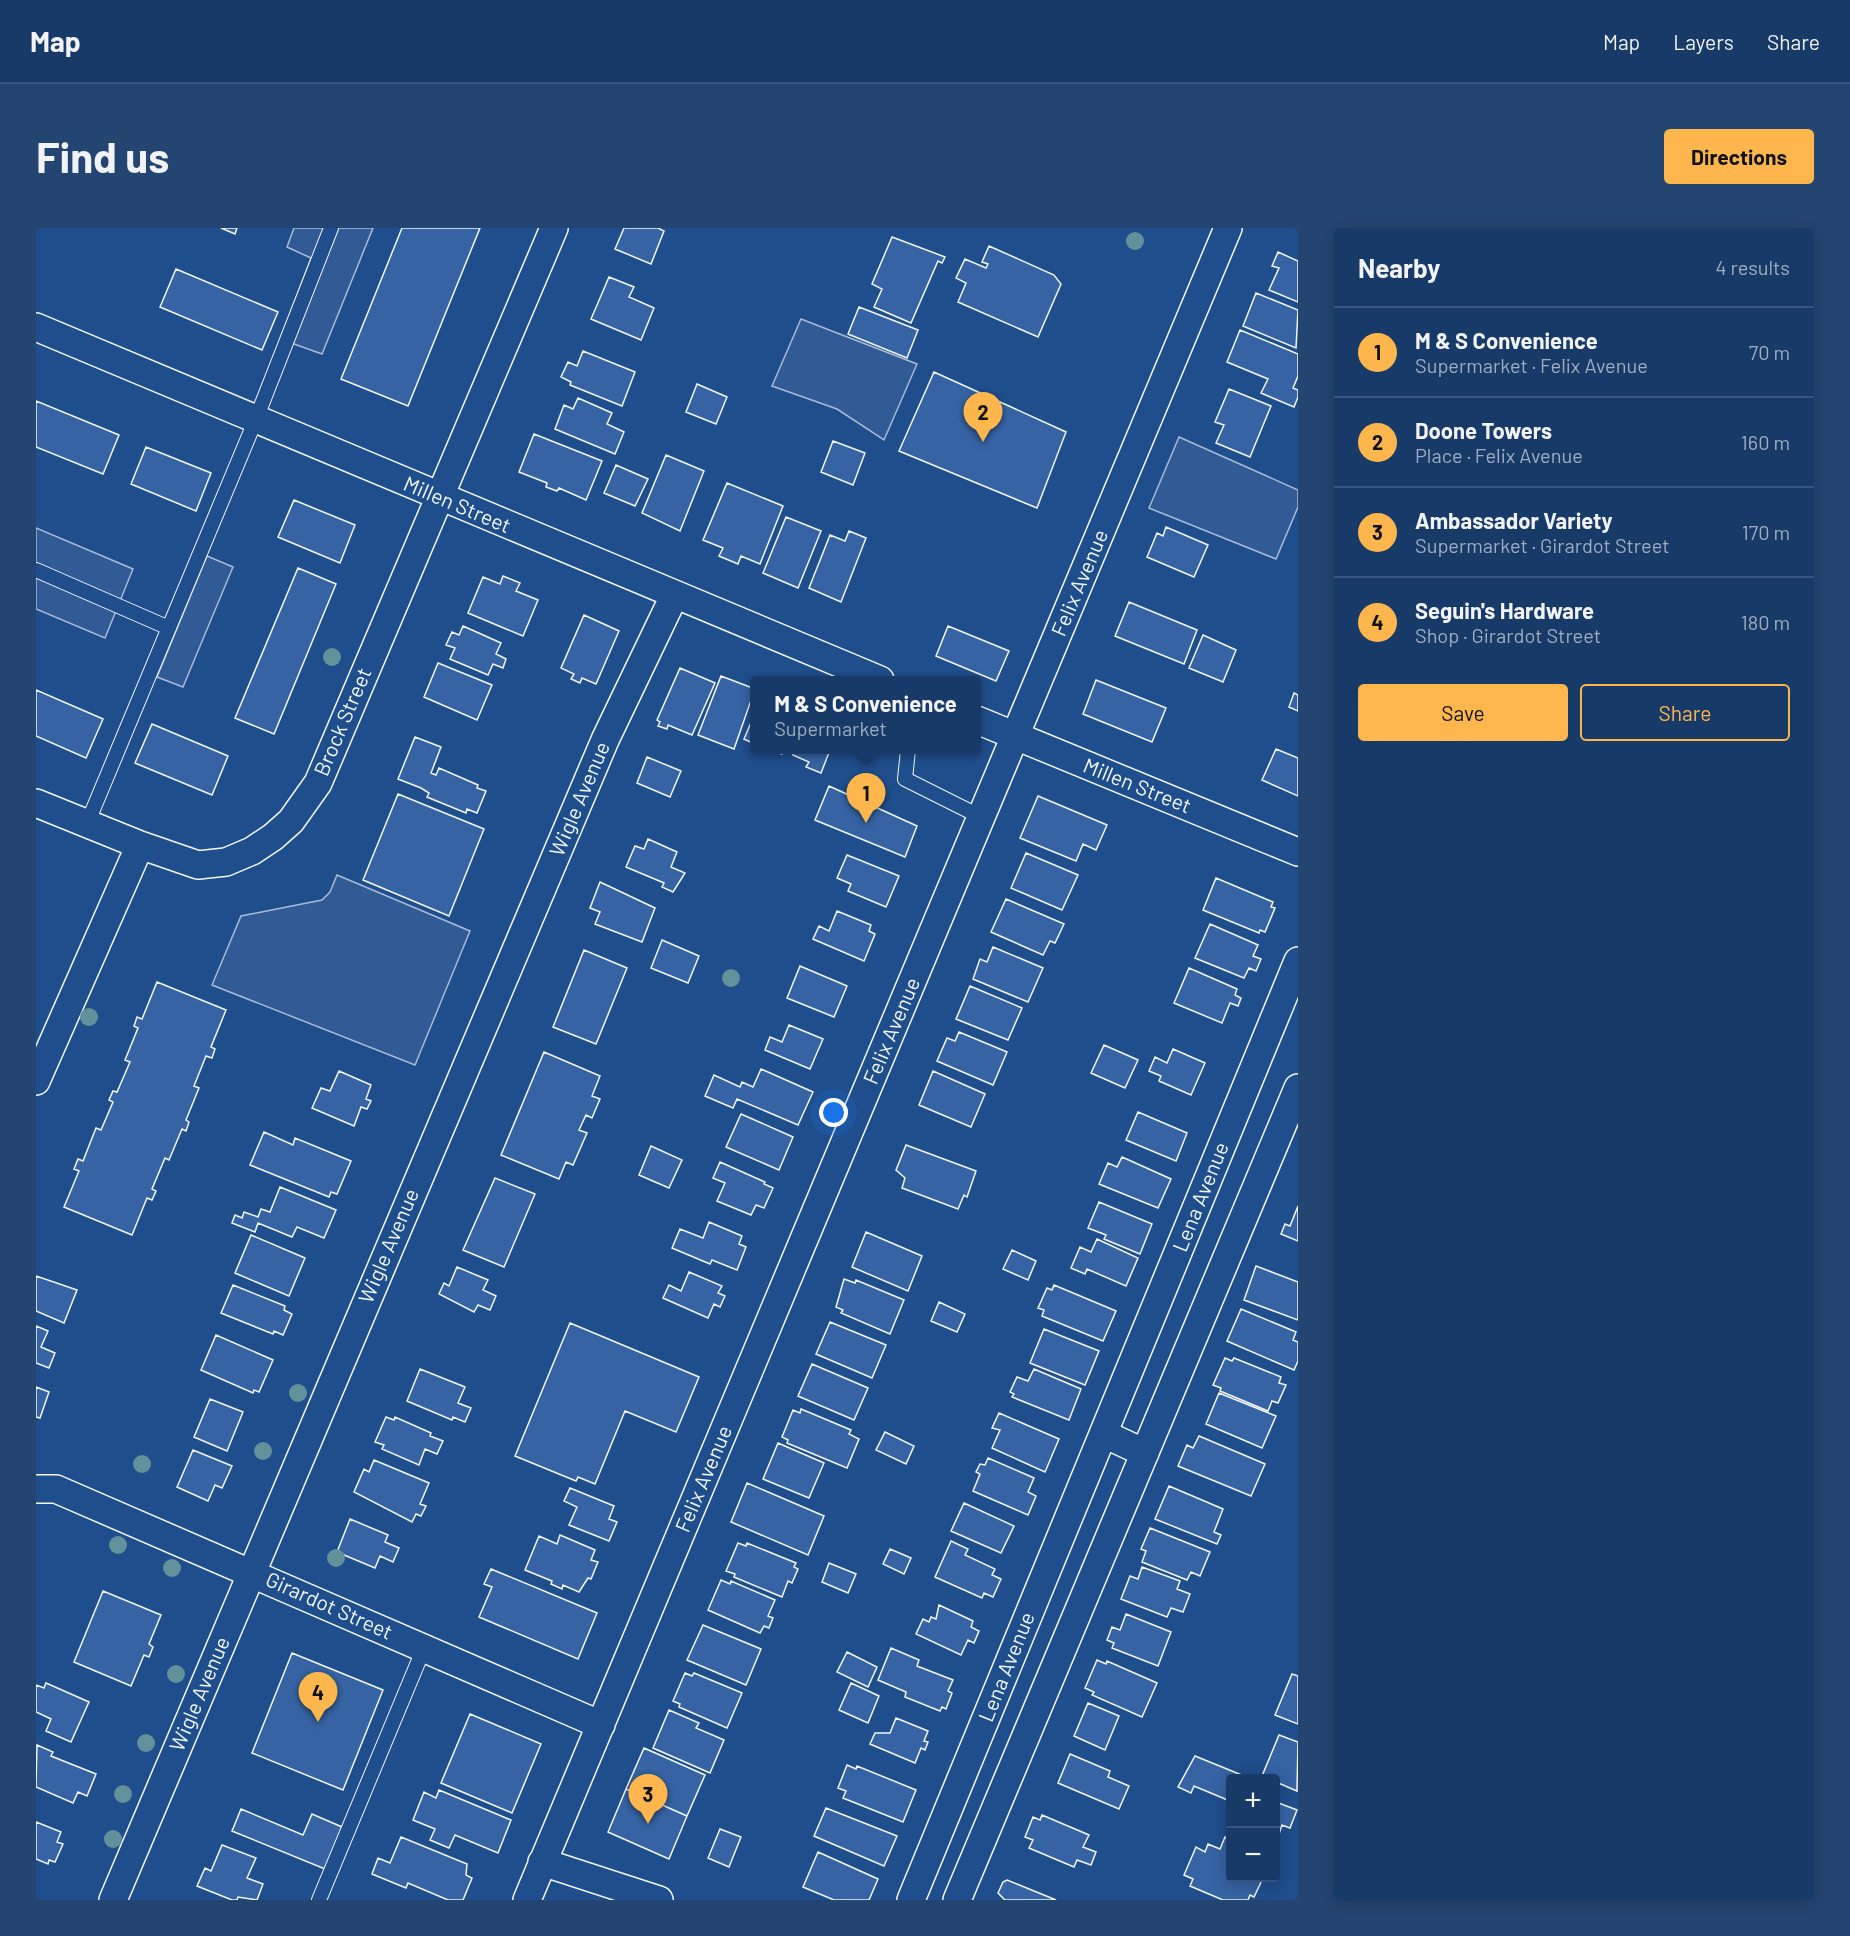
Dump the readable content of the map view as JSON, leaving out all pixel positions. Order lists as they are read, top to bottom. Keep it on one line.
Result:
{"streets":{"street":["Millen Street","Felix Avenue","Brock Street","Wigle Avenue","Lena Avenue","Girardot Street"]},"crossings":[["Millen Street","Felix Avenue"],["Millen Street","Brock Street"],["Millen Street","Wigle Avenue"],["Felix Avenue","Girardot Street"],["Wigle Avenue","Girardot Street"]],"page":{"header":"Map","nav":["Map","Layers","Share"],"buttons":["Directions",["Save","Share"]],"title":"Find us","heading":["Nearby","4 results"],"list":[{"mark":"1","name":"M & S Convenience","note":"Supermarket · Felix Avenue","value":"70 m"},{"mark":"2","name":"Doone Towers","note":"Place · Felix Avenue","value":"160 m"},{"mark":"3","name":"Ambassador Variety","note":"Supermarket · Girardot Street","value":"170 m"},{"mark":"4","name":"Seguin's Hardware","note":"Shop · Girardot Street","value":"180 m"}],"pins":["2","1","4","3"],"popup":["M & S Convenience","Supermarket"],"map_buttons":["+","−"]}}
